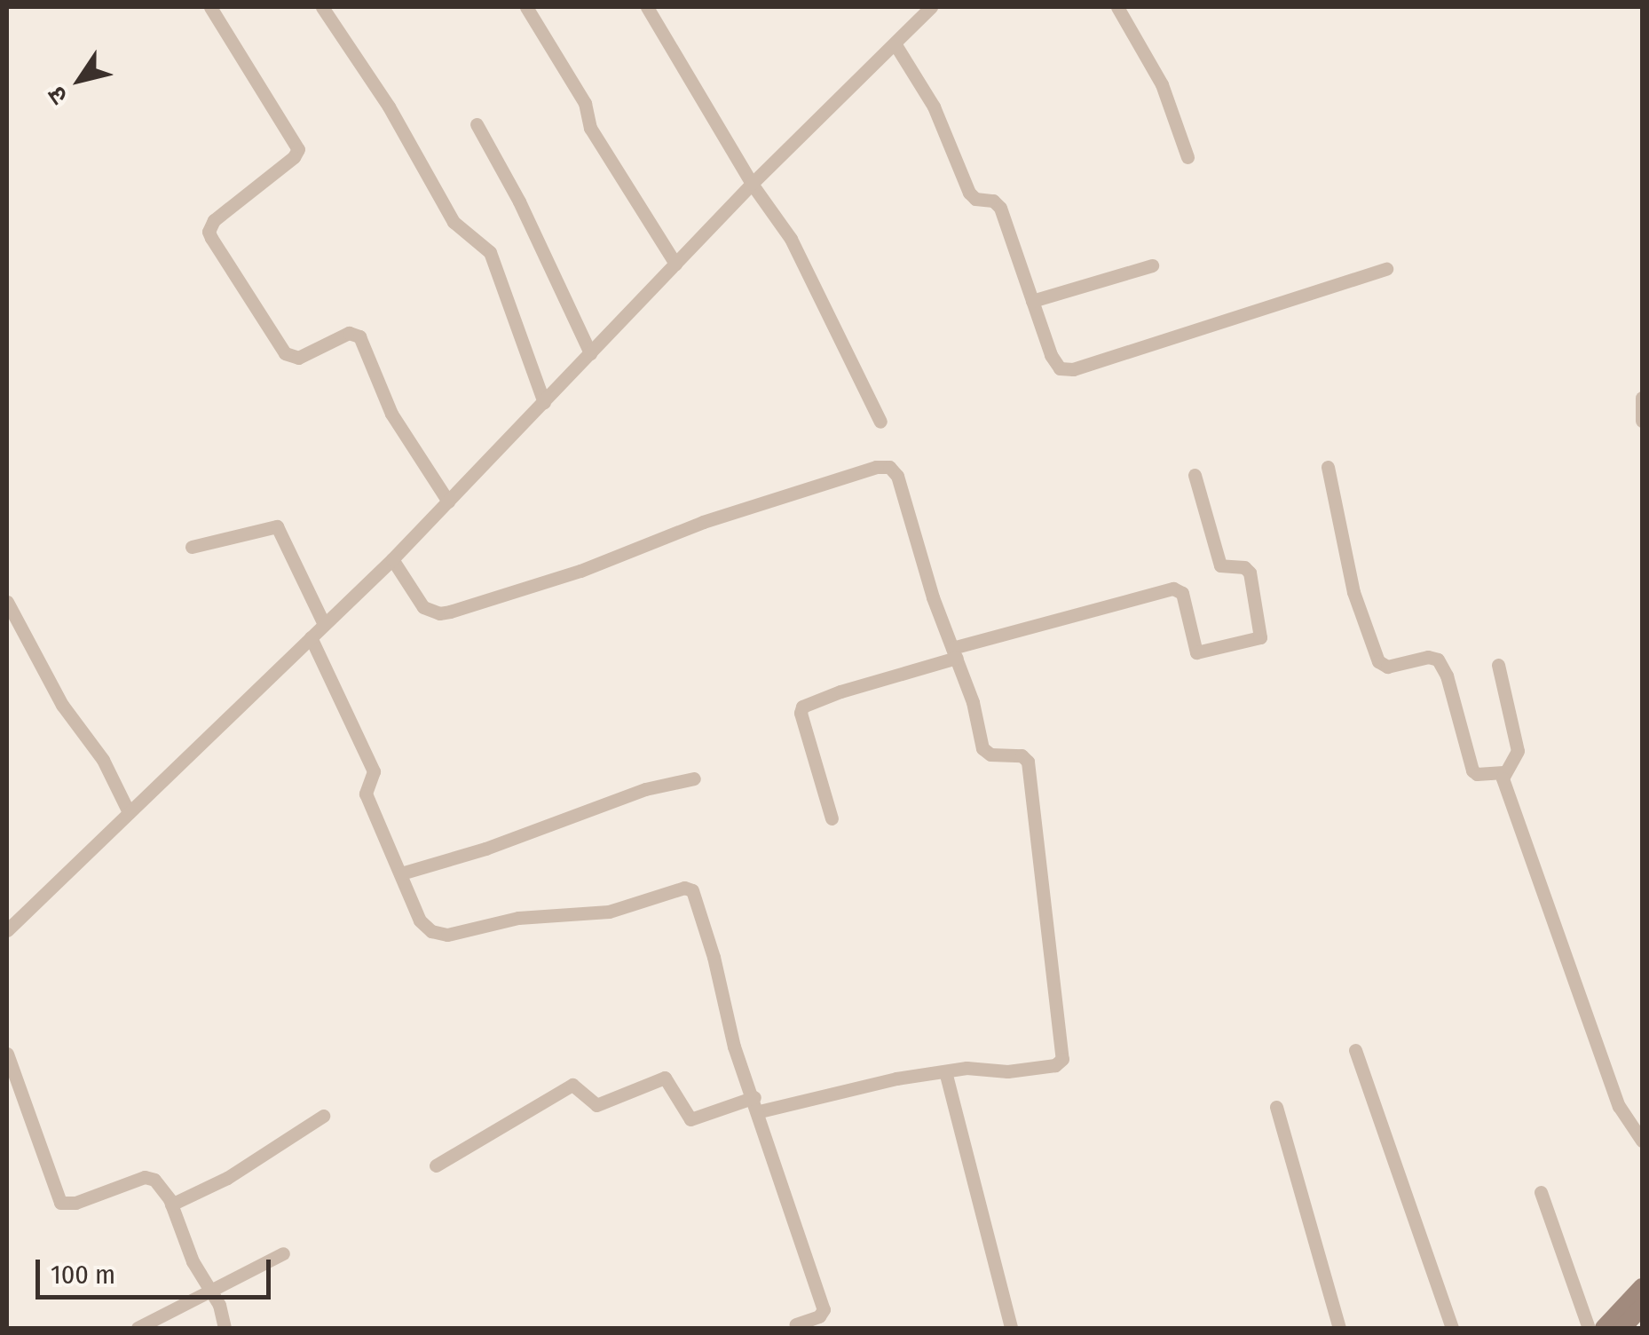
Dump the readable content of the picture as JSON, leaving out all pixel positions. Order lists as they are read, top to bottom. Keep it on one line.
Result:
{"scale_bar":"100 m","north":"bottom left"}
